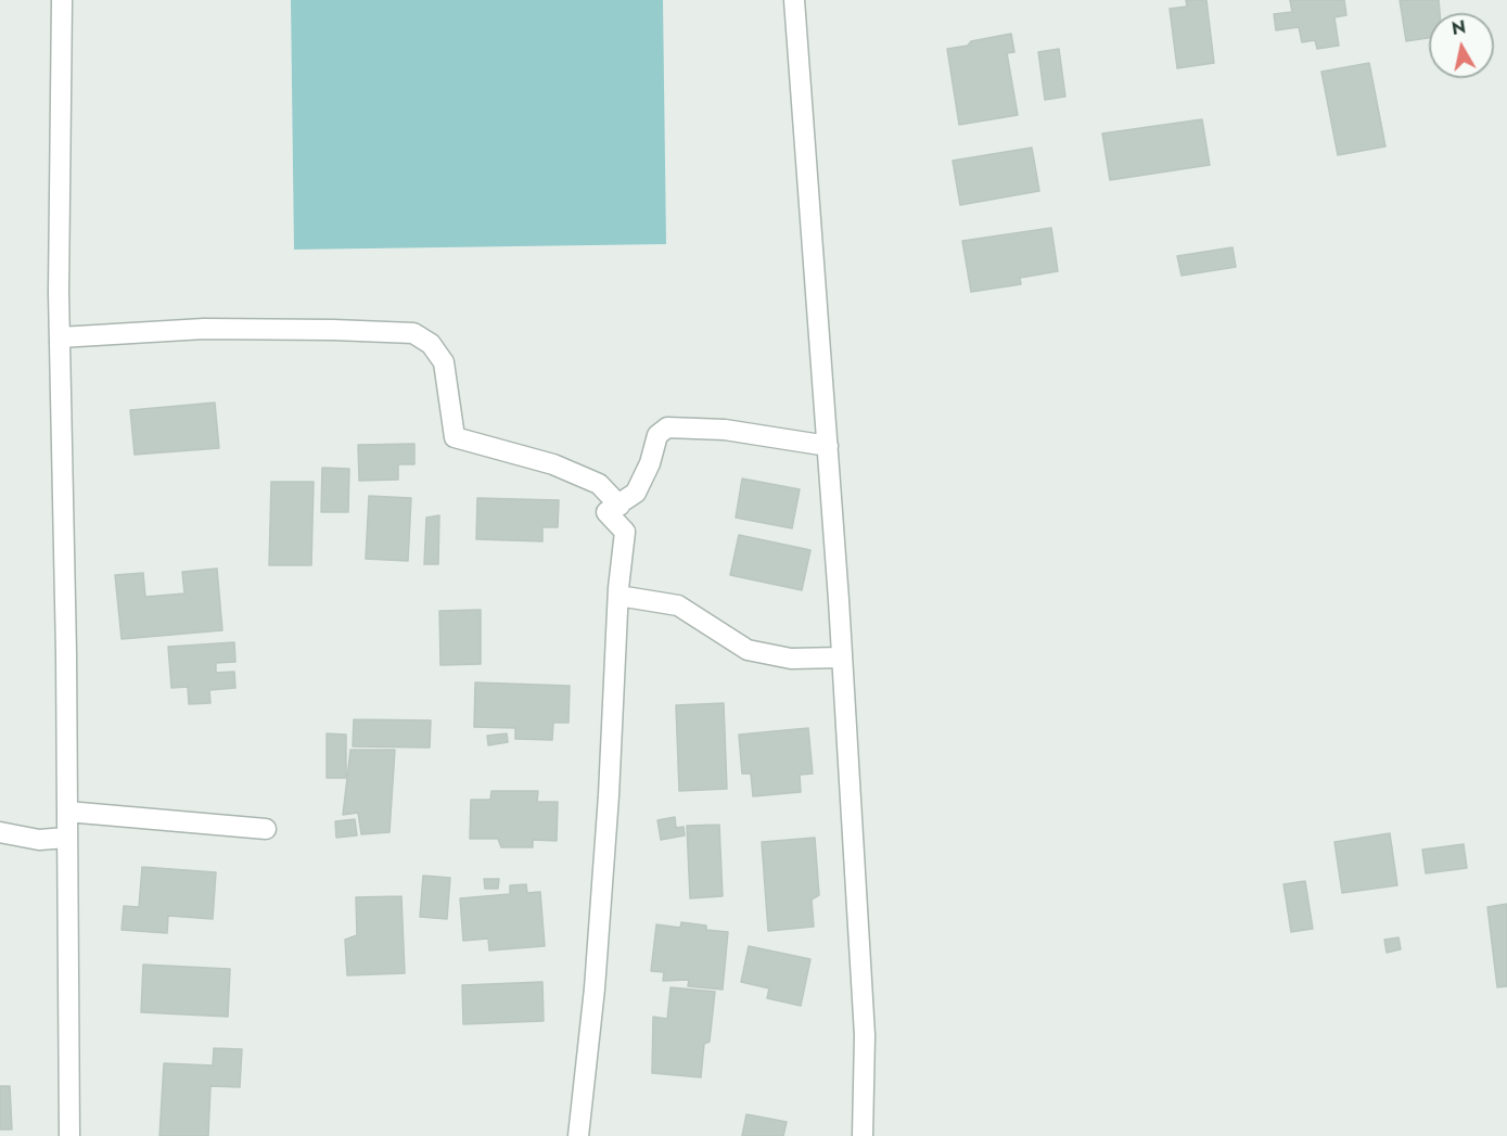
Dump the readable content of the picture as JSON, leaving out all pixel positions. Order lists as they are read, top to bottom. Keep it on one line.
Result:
{"north":"top"}
